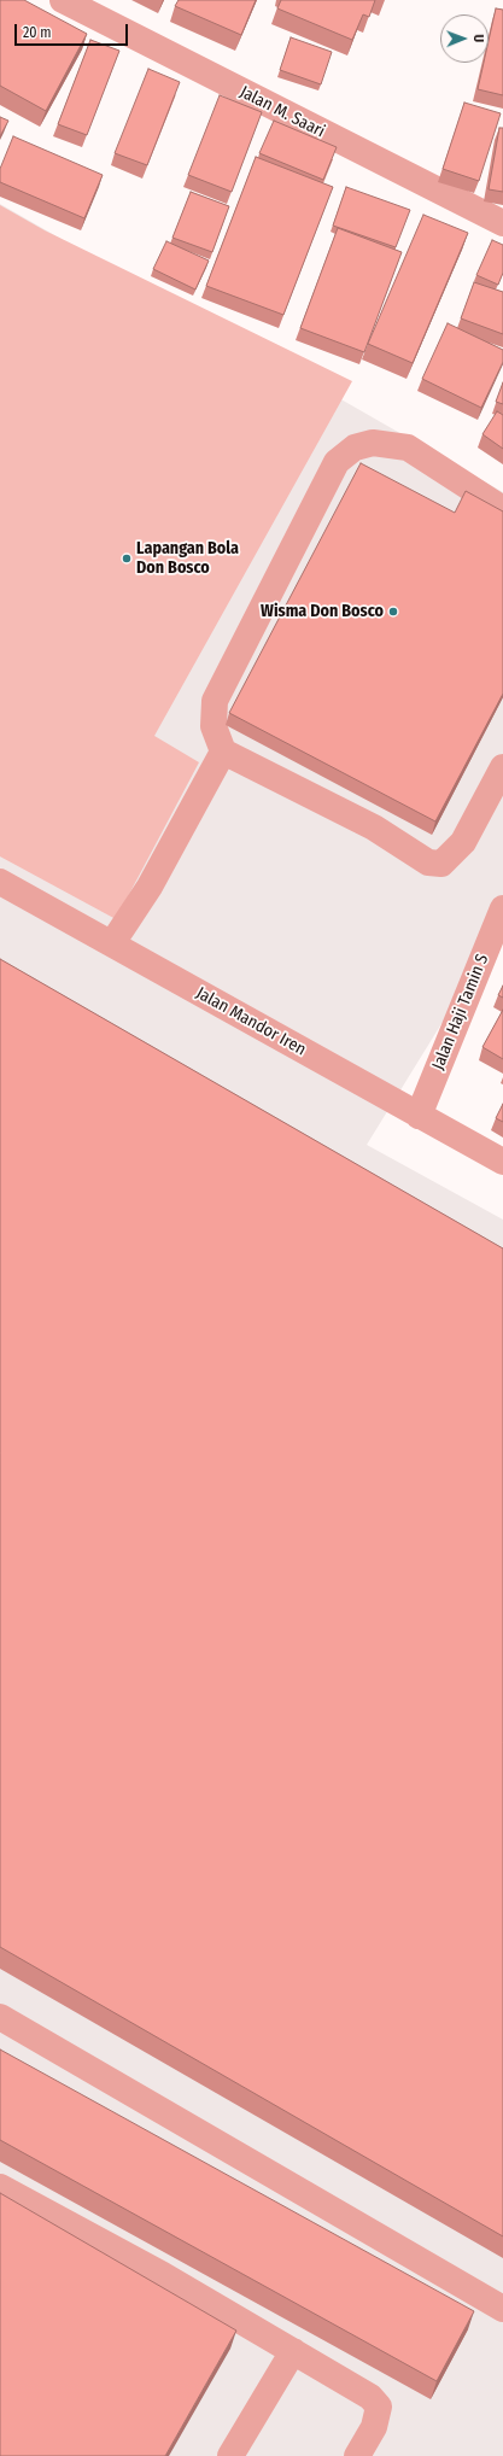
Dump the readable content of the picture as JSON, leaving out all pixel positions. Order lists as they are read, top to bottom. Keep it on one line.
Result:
{"streets":{"street":["Jalan M. Saari","Jalan Haji Tamin S","Jalan Mandor Iren"]},"crossings":[["Jalan Haji Tamin S","Jalan Mandor Iren"]],"places":["Lapangan Bola Don Bosco","Wisma Don Bosco"],"scale_bar":"20 m","north":"right"}
